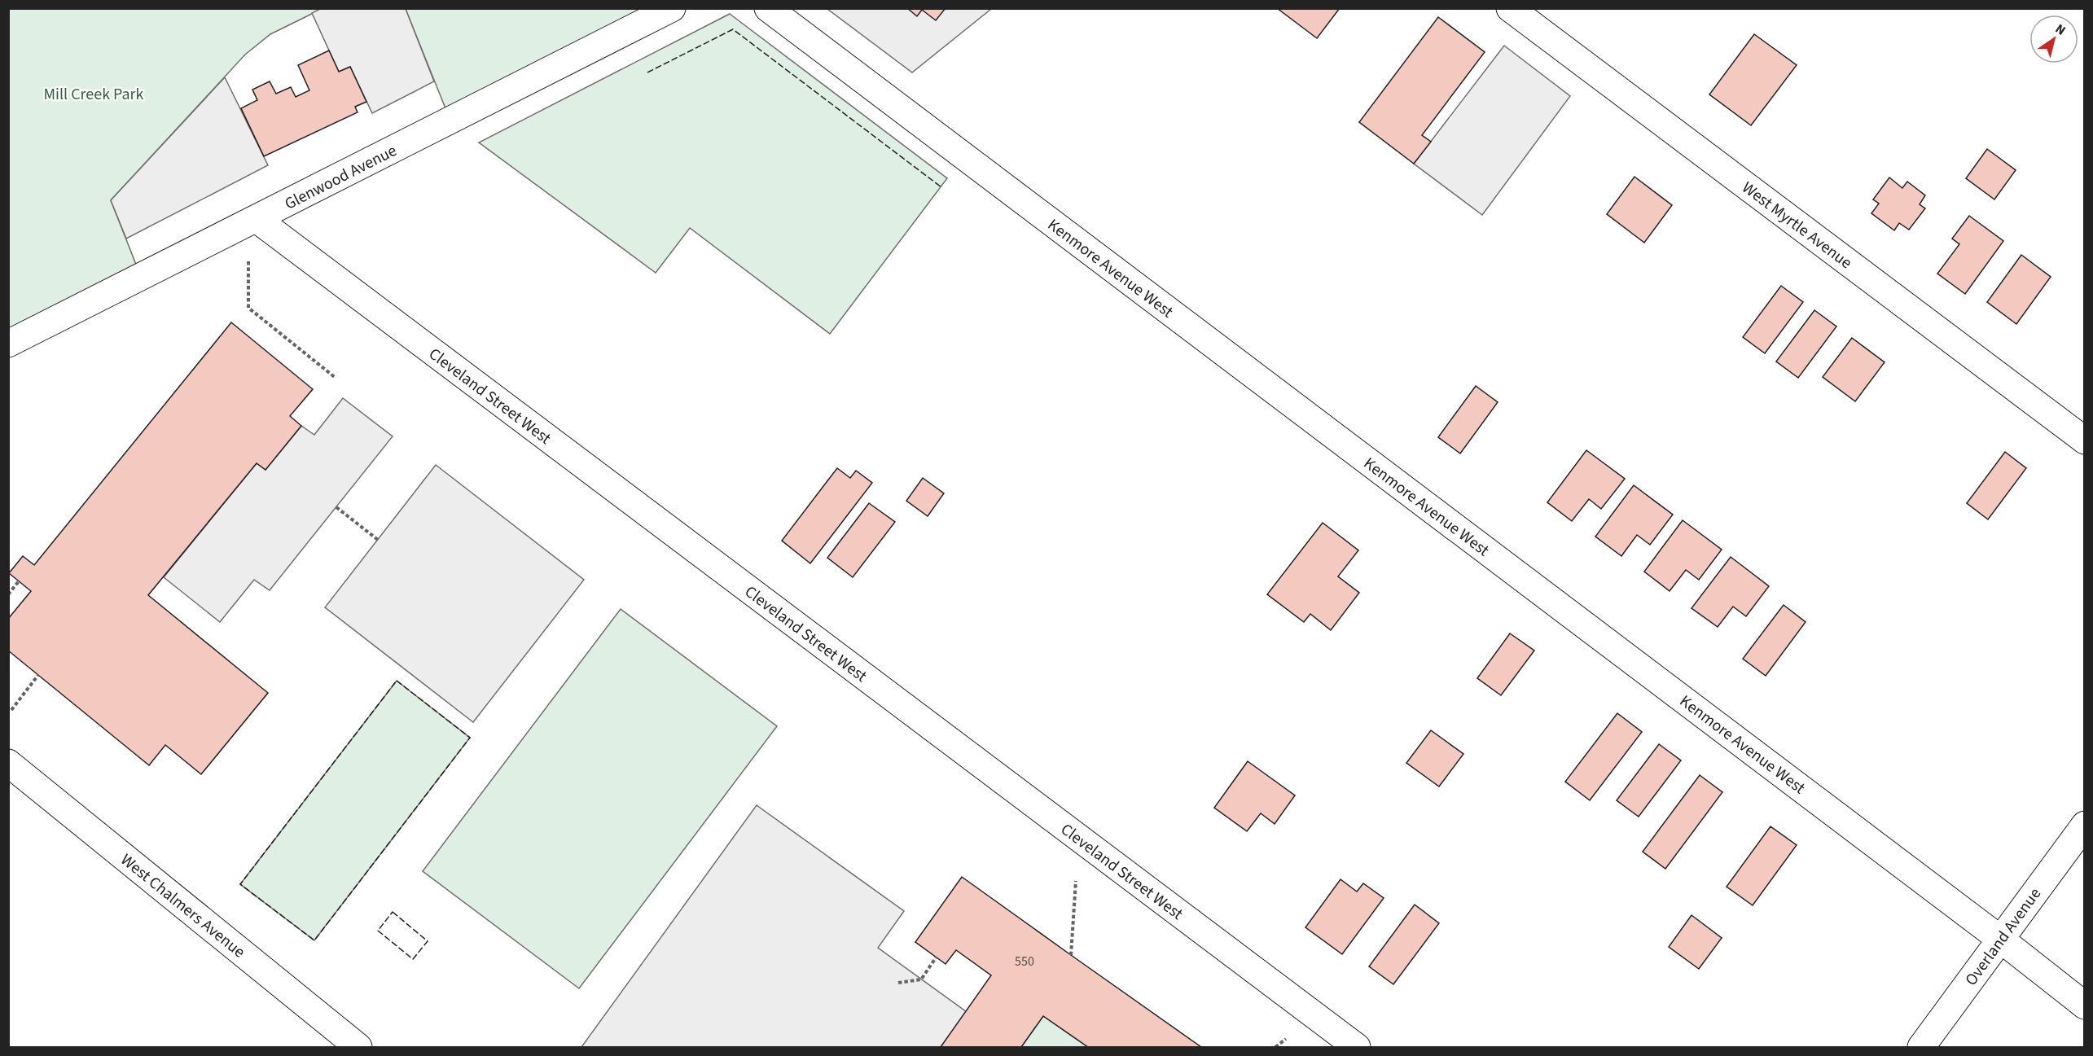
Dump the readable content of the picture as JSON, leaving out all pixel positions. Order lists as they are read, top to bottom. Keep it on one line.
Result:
{"streets":{"street":["Glenwood Avenue","West Myrtle Avenue","Kenmore Avenue West","Cleveland Street West","West Chalmers Avenue","Overland Avenue"]},"crossings":[["Glenwood Avenue","Cleveland Street West"],["Kenmore Avenue West","Overland Avenue"]],"parks":["Mill Creek Park"],"house_numbers":["550"],"north":"top right"}
